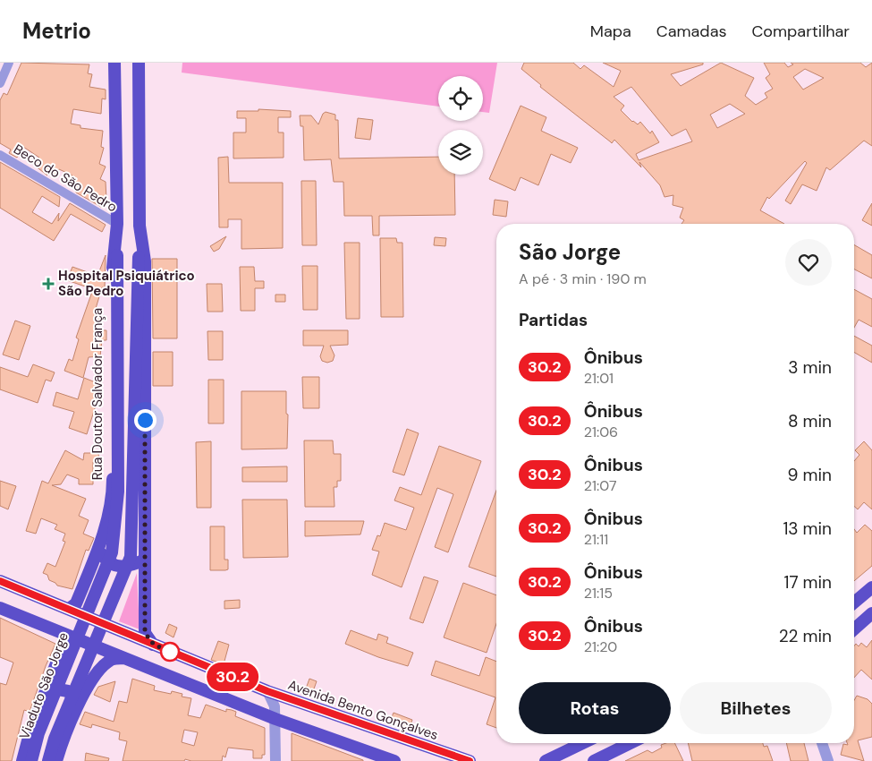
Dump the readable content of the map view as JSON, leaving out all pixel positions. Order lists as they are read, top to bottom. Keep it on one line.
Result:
{"streets":{"main road":["Rua Doutor Salvador França","Viaduto São Jorge","Avenida Bento Gonçalves"],"street":["Beco do São Pedro"]},"crossings":[["Beco do São Pedro","Rua Doutor Salvador França"],["Beco do São Pedro","Viaduto São Jorge"],["Rua Doutor Salvador França","Viaduto São Jorge"],["Rua Doutor Salvador França","Avenida Bento Gonçalves"]],"places":{"health":["Hospital Psiquiátrico São Pedro"]},"lines":["bus line 30.2"],"page":{"header":"Metrio","nav":["Mapa","Camadas","Compartilhar"],"on_map":"30.2","heading":[["São Jorge","A pé · 3 min · 190 m"],"Partidas"],"list":[{"mark":"30.2","name":"Ônibus","note":"21:01","value":"3 min"},{"mark":"30.2","name":"Ônibus","note":"21:06","value":"8 min"},{"mark":"30.2","name":"Ônibus","note":"21:07","value":"9 min"},{"mark":"30.2","name":"Ônibus","note":"21:11","value":"13 min"},{"mark":"30.2","name":"Ônibus","note":"21:15","value":"17 min"},{"mark":"30.2","name":"Ônibus","note":"21:20","value":"22 min"}],"buttons":["Rotas","Bilhetes"]}}
